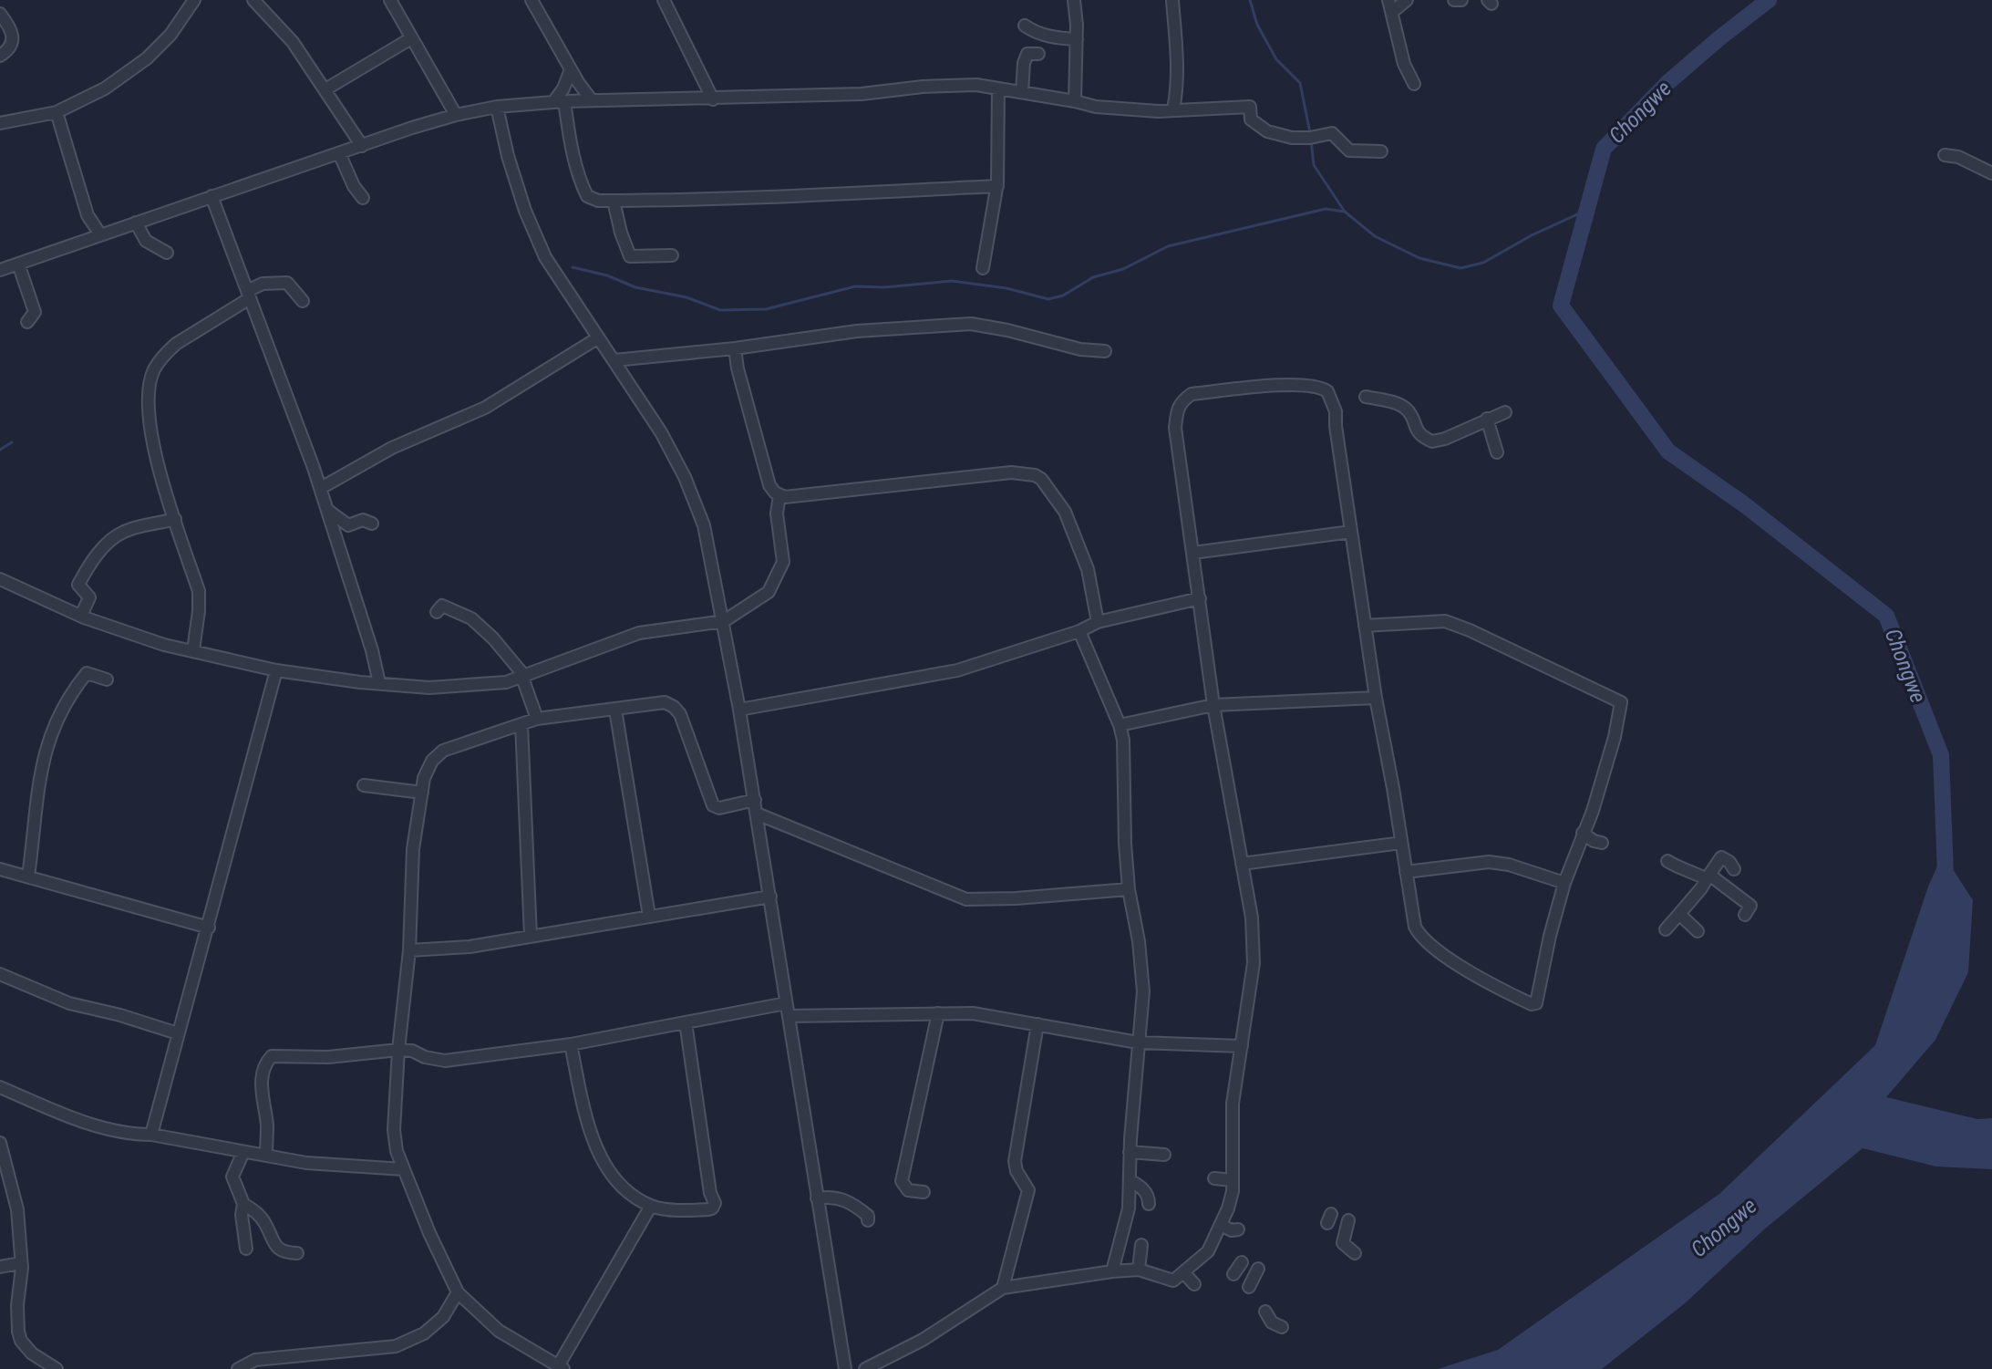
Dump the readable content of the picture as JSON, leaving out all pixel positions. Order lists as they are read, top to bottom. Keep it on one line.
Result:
{"water":["Chongwe"]}
